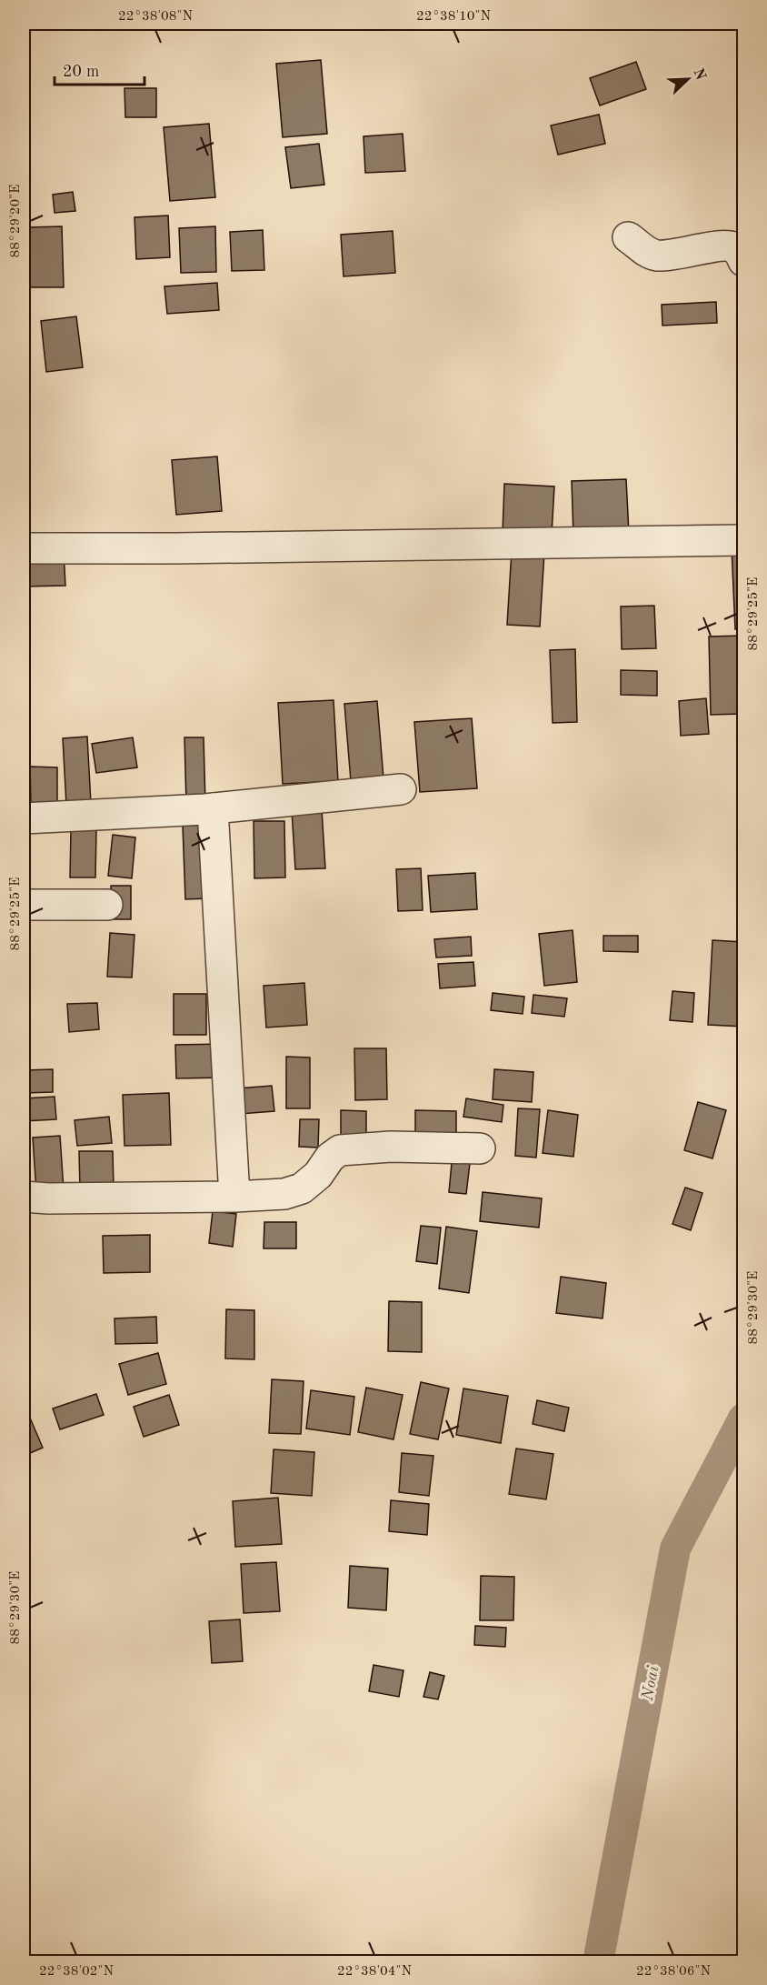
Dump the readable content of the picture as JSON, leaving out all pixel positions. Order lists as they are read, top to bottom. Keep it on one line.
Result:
{"water":["Noai"],"scale_bar":"20 m","north":"top right","coordinates":["22°38'08\"N","22°38'10\"N","88°29'20\"E","88°29'25\"E","88°29'30\"E","22°38'02\"N","22°38'04\"N","22°38'06\"N"]}
